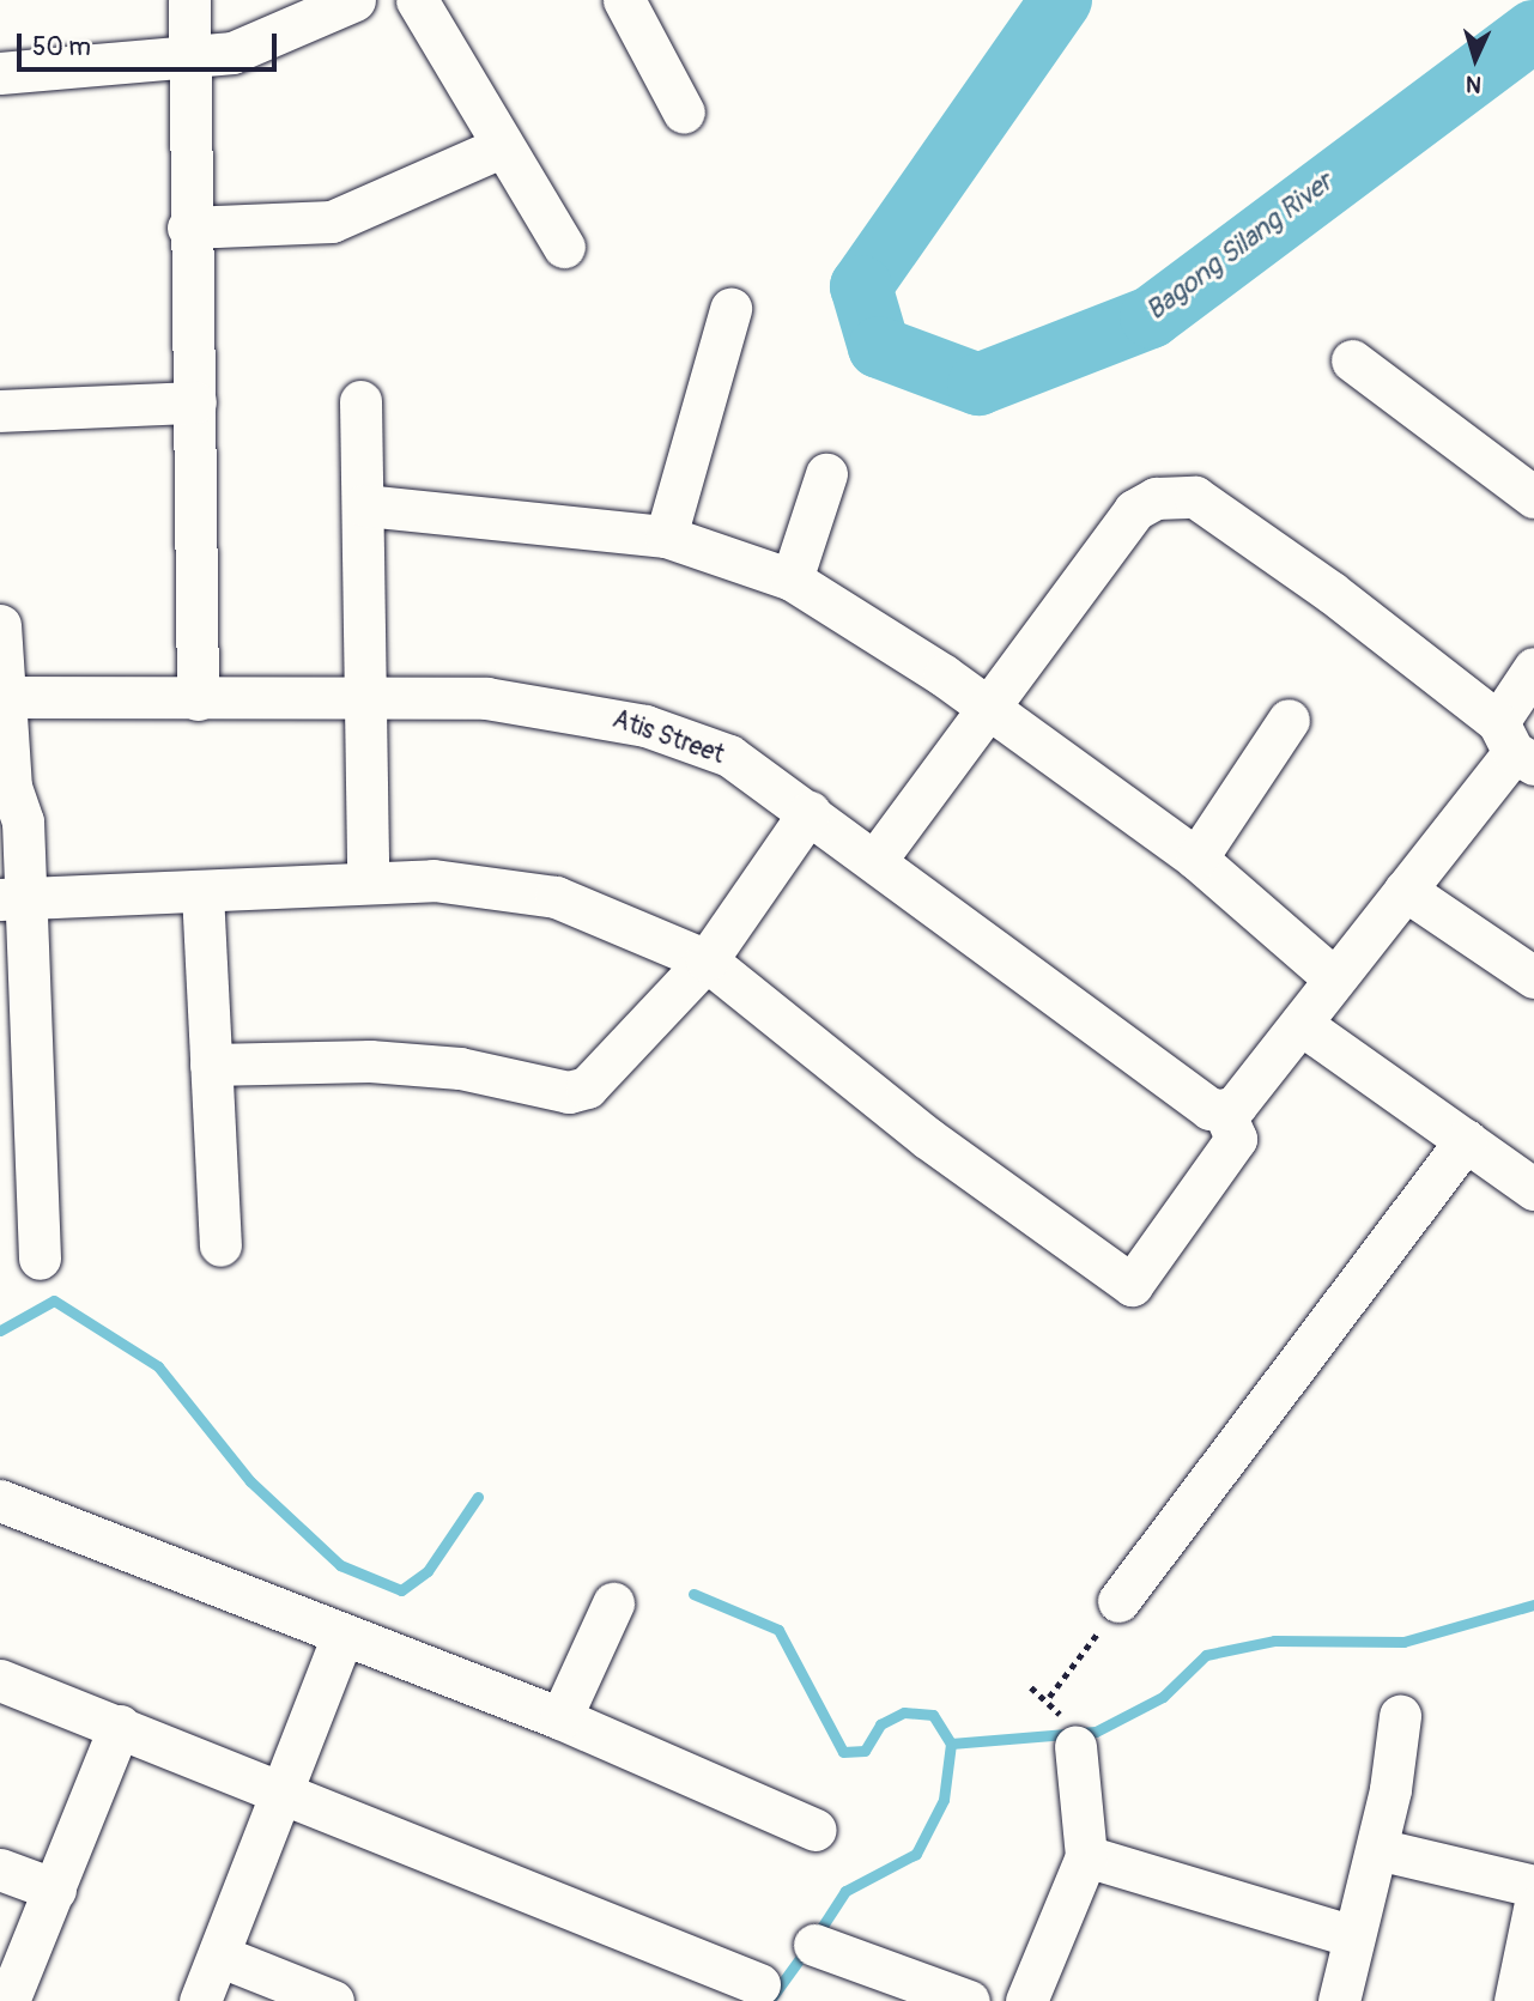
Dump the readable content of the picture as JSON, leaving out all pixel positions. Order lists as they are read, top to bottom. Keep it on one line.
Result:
{"streets":{"street":["Atis Street"]},"water":["Bagong Silang River"],"scale_bar":"50 m","north":"bottom"}
